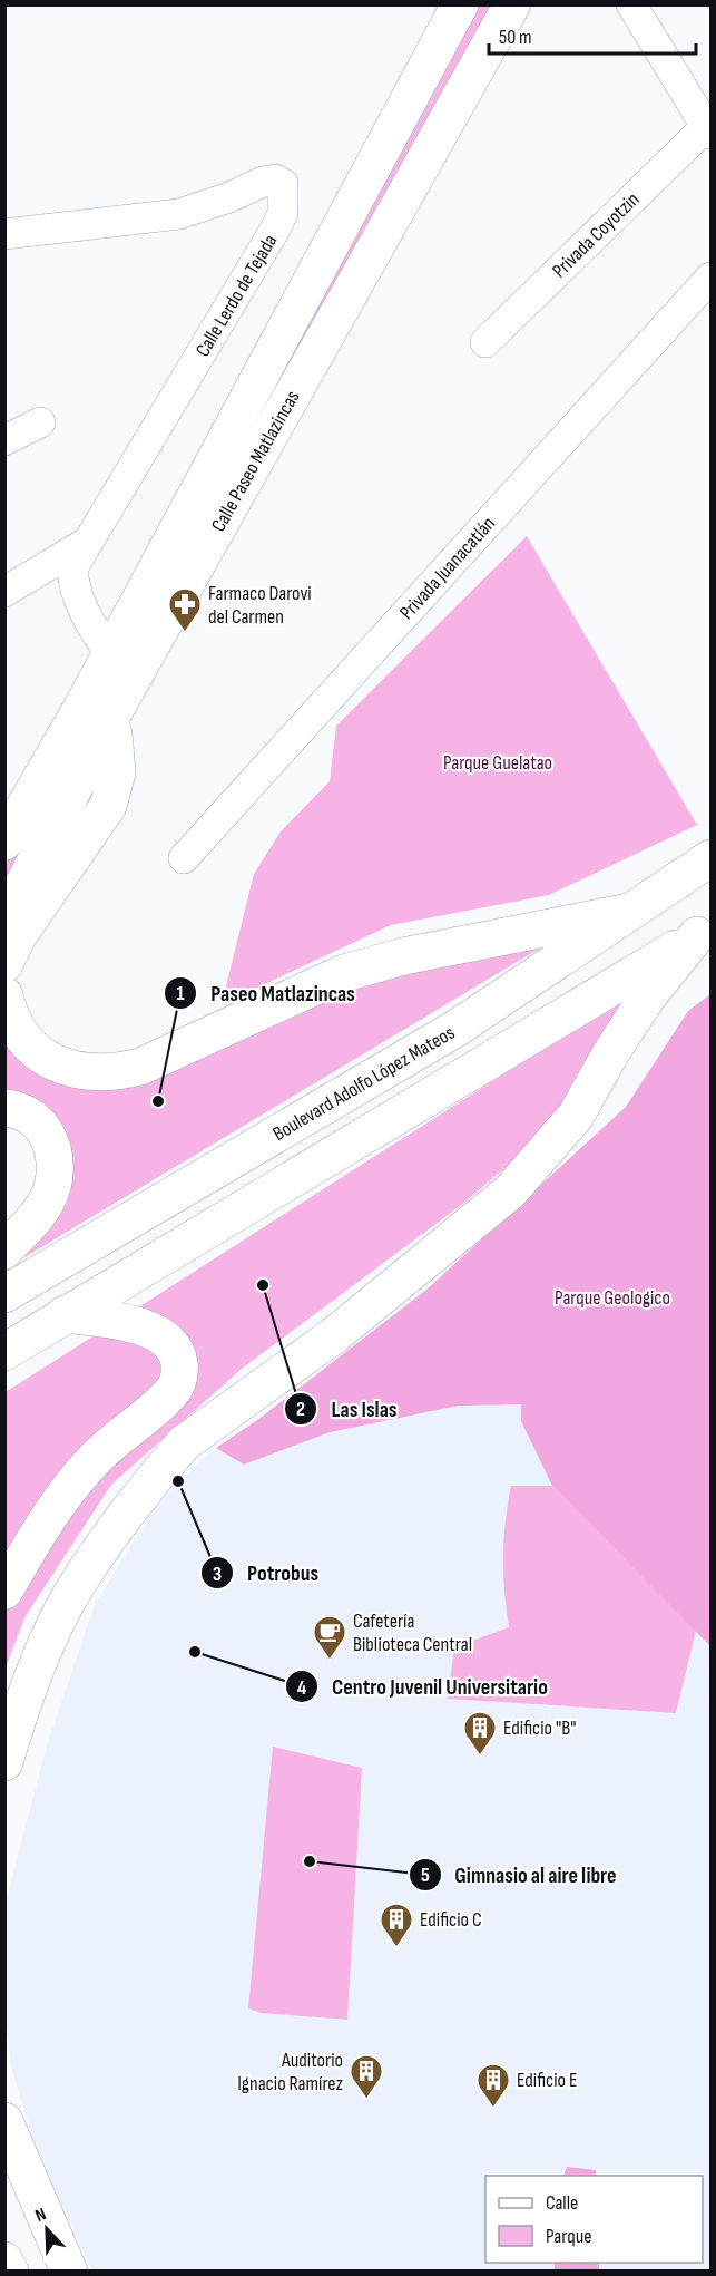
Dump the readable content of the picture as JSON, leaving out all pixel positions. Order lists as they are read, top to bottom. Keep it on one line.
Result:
{"streets":{"main road":["Calle Paseo Matlazincas","Boulevard Adolfo López Mateos"],"street":["Privada Coyotzin","Calle Lerdo de Tejada","Privada Juanacatlán"]},"crossings":[["Calle Lerdo de Tejada","Calle Paseo Matlazincas"]],"parks":["Parque Guelatao","Parque Geologico"],"places":{"pharmacy":["Farmaco Darovi del Carmen"],"other":["Paseo Matlazincas","Las Islas","Potrobus","Centro Juvenil Universitario","Gimnasio al aire libre"],"cafe":["Cafetería Biblioteca Central"],"building":["Edificio \"B\"","Edificio C","Auditorio Ignacio Ramírez","Edificio E"]},"legend":["Calle","Parque"],"scale_bar":"50 m","north":"top left"}
